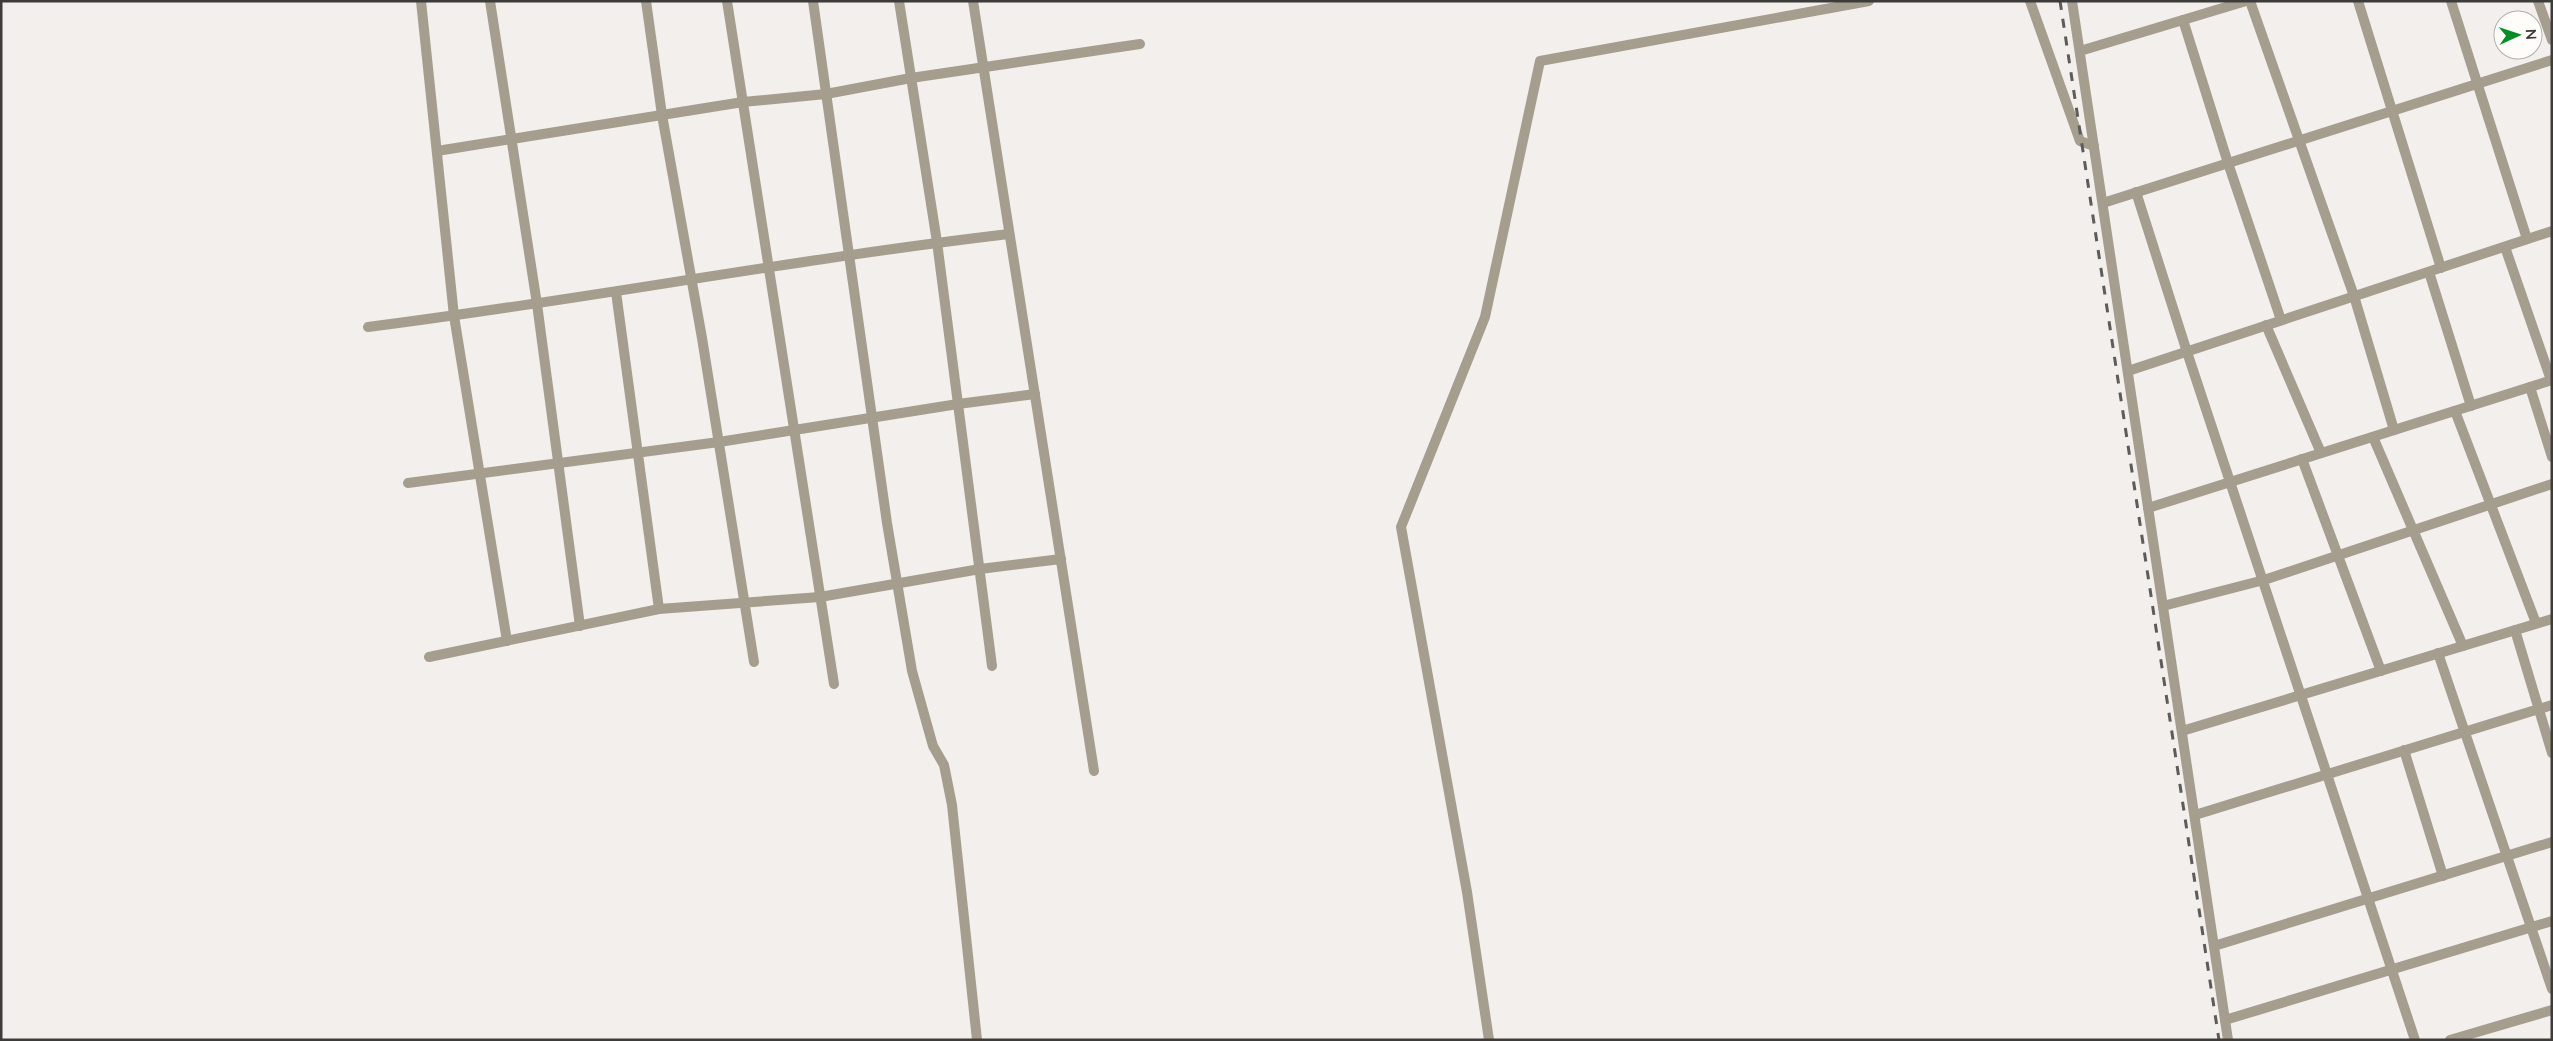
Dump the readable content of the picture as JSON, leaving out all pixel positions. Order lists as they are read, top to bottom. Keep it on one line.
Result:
{"north":"right"}
